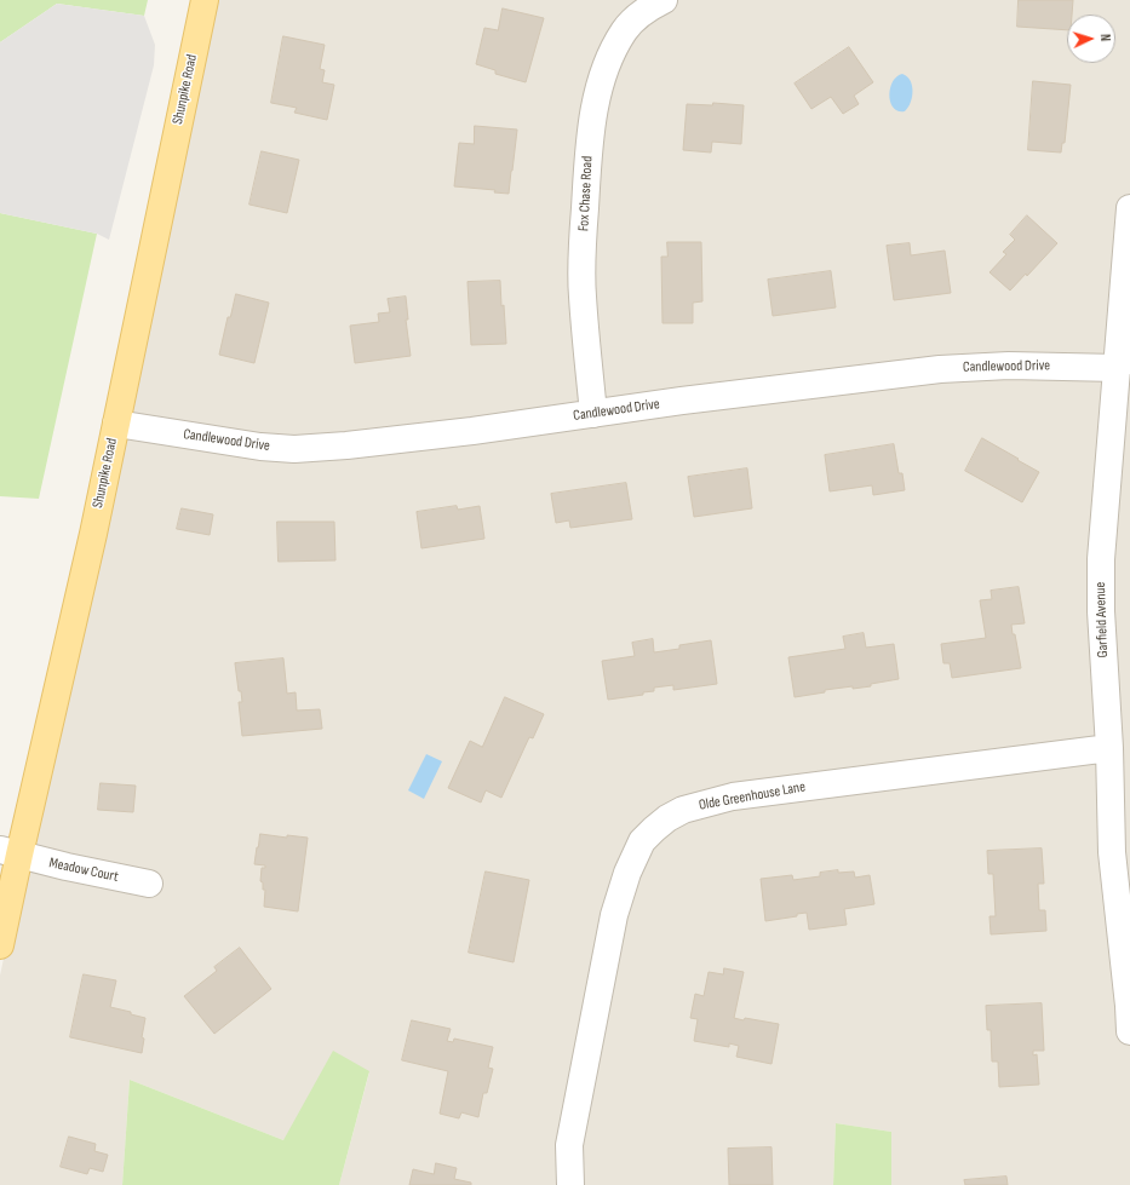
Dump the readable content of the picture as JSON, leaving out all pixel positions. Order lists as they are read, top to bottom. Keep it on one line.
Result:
{"streets":{"main road":["Shunpike Road"],"street":["Fox Chase Road","Candlewood Drive","Garfield Avenue","Olde Greenhouse Lane","Meadow Court"]},"crossings":[["Shunpike Road","Candlewood Drive"],["Shunpike Road","Meadow Court"],["Fox Chase Road","Candlewood Drive"],["Candlewood Drive","Garfield Avenue"],["Garfield Avenue","Olde Greenhouse Lane"]],"north":"right"}
